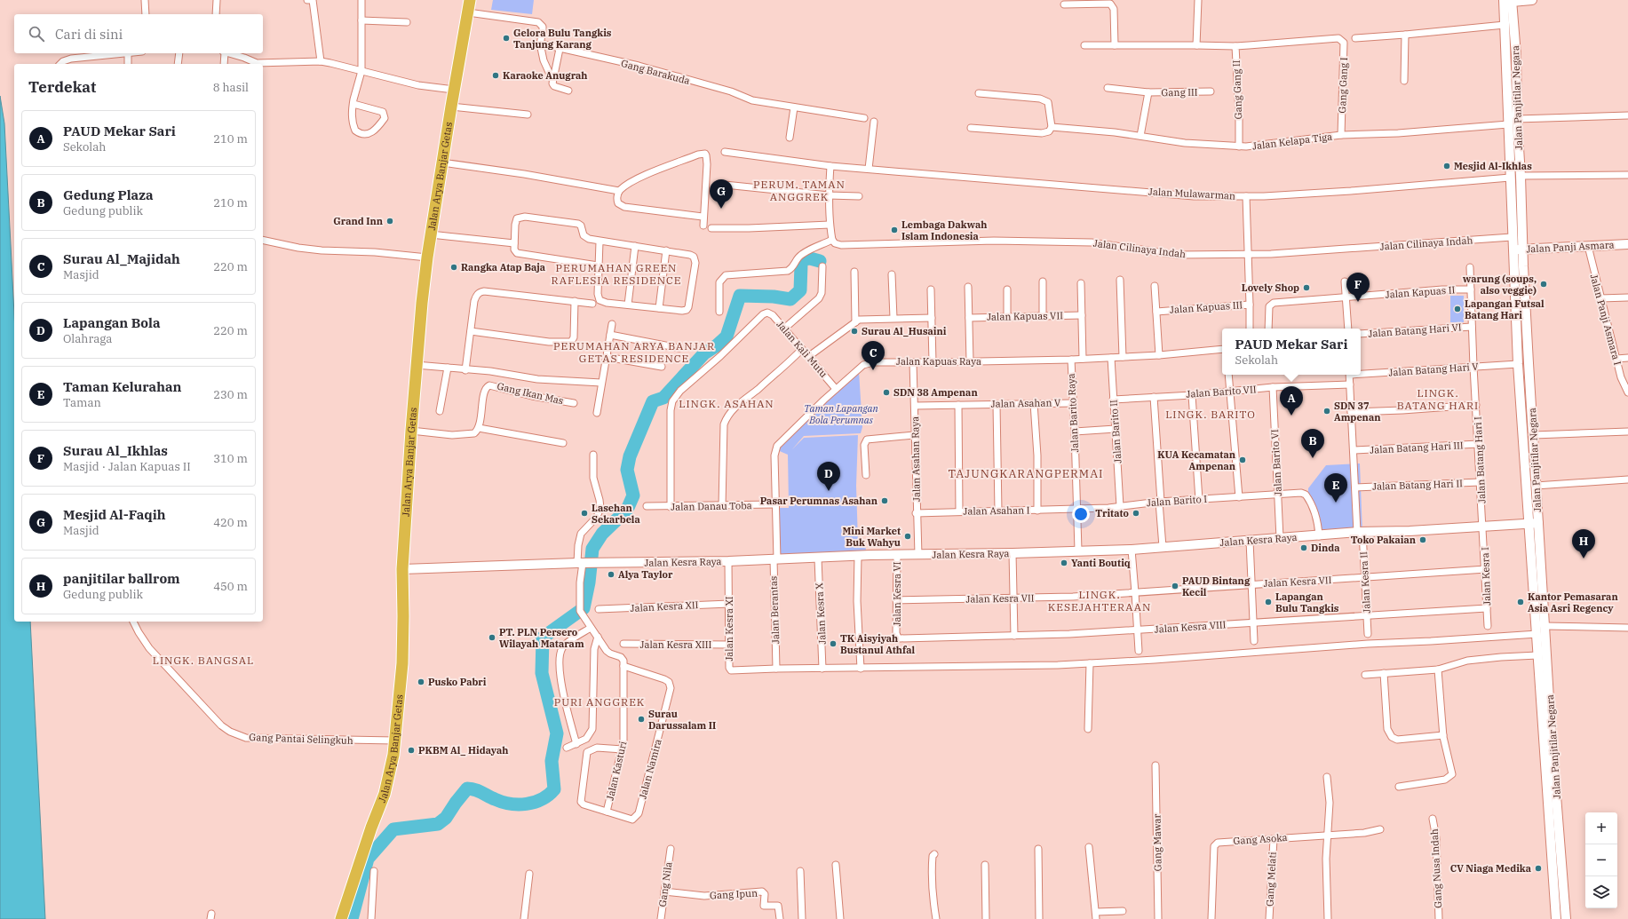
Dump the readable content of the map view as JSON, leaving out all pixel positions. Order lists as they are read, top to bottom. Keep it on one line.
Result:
{"streets":{"highway":["Jalan Arya Banjar Getas"],"main road":["Jalan Panjitilar Negara","Jalan Panji Asmara","Jalan Kesra Raya"],"street":["Gang Barakuda","Gang Gang I","Gang Gang II","Gang III","Jalan Kelapa Tiga","Jalan Mulawarman","Jalan Cilinaya Indah","Jalan Kapuas II","Jalan Kapuas III","Jalan Kapuas VII","Jalan Panji Asmara I","Jalan Batang Hari VI","Jalan Kali Mutu","Jalan Kapuas Raya","Jalan Batang Hari V","Jalan Barito VII","Gang Ikan Mas","Jalan Asahan V","Jalan Barito Raya","Jalan Barito II","Jalan Batang Hari III","Jalan Asahan Raya","Jalan Batang Hari I","Jalan Barito VI","Jalan Batang Hari II","Jalan Barito I","Jalan Danau Toba","Jalan Asahan I","Jalan Kesra I","Jalan Kesra VII","Jalan Kesra II","Jalan Kesra VI","Jalan Kesra XII","Jalan Berantas","Jalan Kesra X","Jalan Kesra VIII","Jalan Kesra XI","Jalan Kesra XIII","Gang Pantai Selingkuh","Jalan Namira","Jalan Kasturi","Gang Asoka","Gang Mawar","Gang Nusa Indah","Gang Melati","Gang Nila","Gang Ipun"]},"crossings":[["Gang Gang I","Gang Gang II"],["Gang Gang I","Jalan Kelapa Tiga"],["Gang Gang II","Jalan Kelapa Tiga"],["Gang III","Jalan Kelapa Tiga"],["Jalan Panjitilar Negara","Jalan Panji Asmara"],["Jalan Panjitilar Negara","Jalan Kesra Raya"],["Jalan Arya Banjar Getas","Jalan Kesra Raya"],["Jalan Arya Banjar Getas","Gang Pantai Selingkuh"],["Jalan Panji Asmara","Jalan Panji Asmara I"],["Jalan Kapuas II","Jalan Batang Hari I"],["Jalan Batang Hari VI","Jalan Batang Hari I"],["Jalan Kali Mutu","Jalan Kapuas Raya"],["Jalan Kali Mutu","Jalan Danau Toba"],["Jalan Kapuas Raya","Jalan Barito Raya"],["Jalan Kapuas Raya","Jalan Barito II"],["Jalan Kapuas Raya","Jalan Asahan Raya"],["Jalan Kapuas Raya","Jalan Danau Toba"],["Jalan Kapuas Raya","Jalan Kesra Raya"],["Jalan Kapuas Raya","Jalan Berantas"],["Jalan Batang Hari V","Jalan Batang Hari I"],["Jalan Barito VII","Jalan Barito II"],["Jalan Barito VII","Jalan Barito VI"],["Jalan Barito VII","Jalan Kesra II"],["Jalan Asahan V","Jalan Barito Raya"],["Jalan Asahan V","Jalan Asahan Raya"],["Jalan Barito Raya","Jalan Barito I"],["Jalan Barito Raya","Jalan Asahan I"],["Jalan Barito Raya","Jalan Kesra Raya"],["Jalan Barito II","Jalan Barito I"],["Jalan Batang Hari III","Jalan Batang Hari I"],["Jalan Batang Hari III","Jalan Kesra II"],["Jalan Asahan Raya","Jalan Asahan I"],["Jalan Asahan Raya","Jalan Kesra Raya"],["Jalan Batang Hari I","Jalan Batang Hari II"],["Jalan Batang Hari I","Jalan Kesra Raya"],["Jalan Batang Hari I","Jalan Kesra I"],["Jalan Barito VI","Jalan Barito I"],["Jalan Barito VI","Jalan Kesra Raya"],["Jalan Batang Hari II","Jalan Kesra II"],["Jalan Barito I","Jalan Asahan I"],["Jalan Barito I","Jalan Kesra Raya"],["Jalan Kesra Raya","Jalan Kesra I"],["Jalan Kesra Raya","Jalan Kesra II"],["Jalan Kesra Raya","Jalan Kesra VI"],["Jalan Kesra Raya","Jalan Berantas"],["Jalan Kesra Raya","Jalan Kesra X"],["Jalan Kesra Raya","Jalan Kesra XI"],["Jalan Kesra I","Jalan Kesra VII"],["Jalan Kesra I","Jalan Kesra VIII"],["Jalan Kesra VII","Jalan Kesra II"],["Jalan Kesra VII","Jalan Kesra VI"],["Jalan Kesra II","Jalan Kesra VIII"],["Jalan Kesra VI","Jalan Kesra VIII"],["Jalan Kesra XII","Jalan Kesra XI"],["Jalan Berantas","Jalan Kesra XI"],["Jalan Kesra XI","Jalan Kesra XIII"],["Jalan Namira","Jalan Kasturi"],["Gang Asoka","Gang Melati"],["Gang Nila","Gang Ipun"]],"districts":["PERUM. TAMAN ANGGREK","PERUMAHAN GREEN RAFLESIA RESIDENCE","PERUMAHAN ARYA BANJAR GETAS RESIDENCE","LINGK. BATANG HARI","LINGK. ASAHAN","LINGK. BARITO","TAJUNGKARANGPERMAI","LINGK. KESEJAHTERAAN","LINGK. BANGSAL","PURI ANGGREK"],"parks":["Taman Lapangan Bola Perumnas"],"places":["Gelora Bulu Tangkis Tanjung Karang","Karaoke Anugrah","Mesjid Al-Ikhlas","Grand Inn","Lembaga Dakwah Islam Indonesia","Rangka Atap Baja","warung (soups, also veggie)","Lovely Shop","Lapangan Futsal Batang Hari","Surau Al_Husaini","SDN 38 Ampenan","SDN 37 Ampenan","KUA Kecamatan Ampenan","Pasar Perumnas Asahan","Lasehan Sekarbela","Tritato","Mini Market Buk Wahyu","Toko Pakaian","Dinda","Yanti Boutiq","Alya Taylor","PAUD Bintang Kecil","Lapangan Bulu Tangkis","Kantor Pemasaran Asia Asri Regency","PT. PLN Persero Wilayah Mataram","TK Aisyiyah Bustanul Athfal","Pusko Pabri","Surau Darussalam II","PKBM Al_ Hidayah","CV Niaga Medika"],"page":{"search":"Cari di sini","heading":["Terdekat","8 hasil"],"list":[{"mark":"A","name":"PAUD Mekar Sari","note":"Sekolah","value":"210 m"},{"mark":"B","name":"Gedung Plaza","note":"Gedung publik","value":"210 m"},{"mark":"C","name":"Surau Al_Majidah","note":"Masjid","value":"220 m"},{"mark":"D","name":"Lapangan Bola","note":"Olahraga","value":"220 m"},{"mark":"E","name":"Taman Kelurahan","note":"Taman","value":"230 m"},{"mark":"F","name":"Surau Al_Ikhlas","note":"Masjid · Jalan Kapuas II","value":"310 m"},{"mark":"G","name":"Mesjid Al-Faqih","note":"Masjid","value":"420 m"},{"mark":"H","name":"panjitilar ballrom","note":"Gedung publik","value":"450 m"}],"pins":["G","F","C","A","B","D","E","H"],"popup":["PAUD Mekar Sari","Sekolah"],"map_buttons":["+","−"]}}
